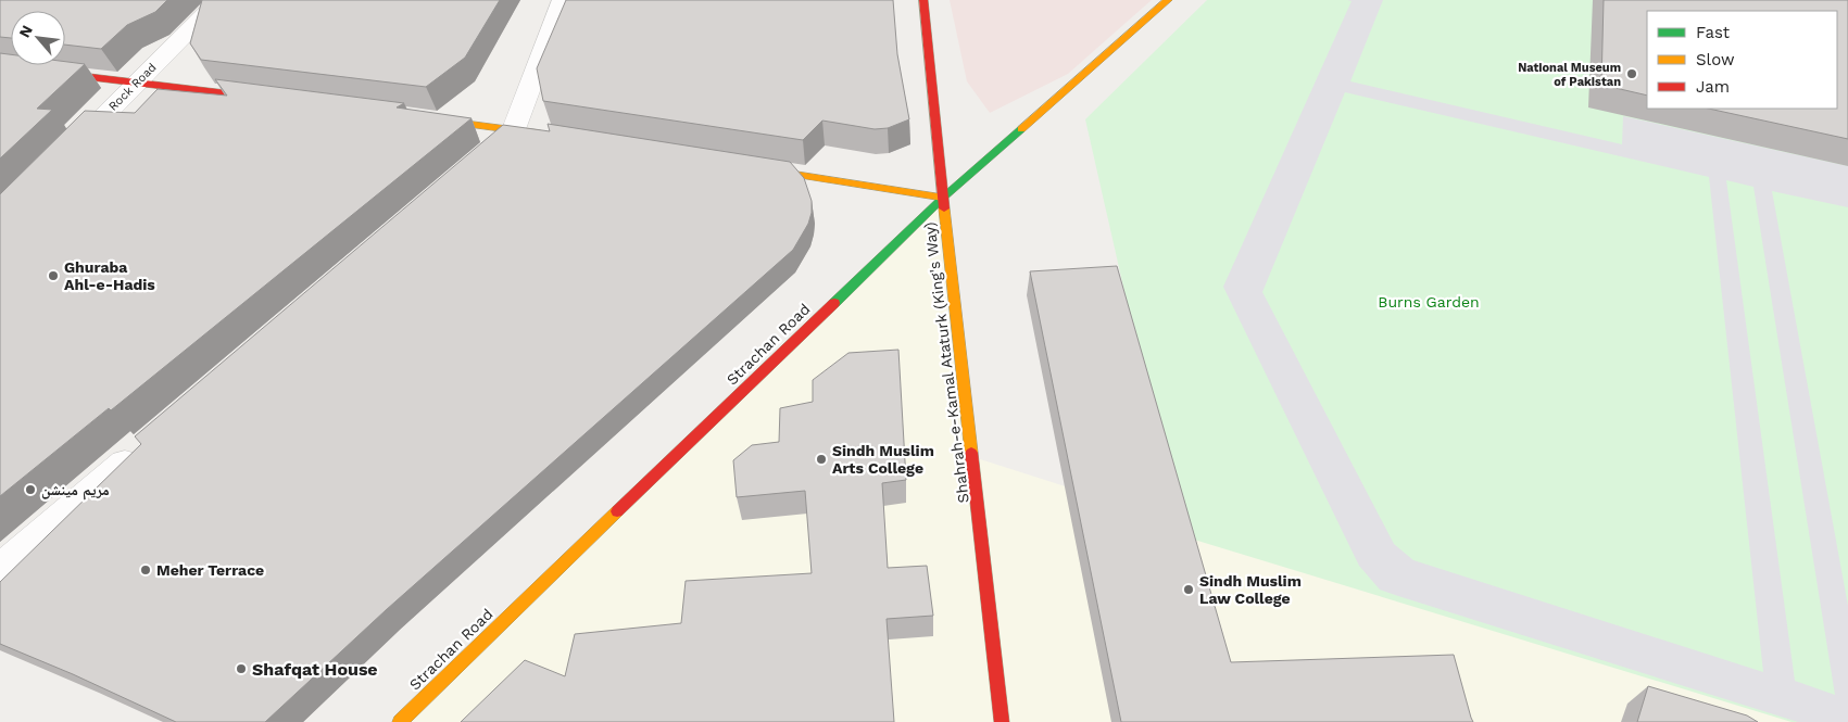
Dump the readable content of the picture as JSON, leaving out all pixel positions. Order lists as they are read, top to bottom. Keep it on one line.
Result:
{"streets":{"street":["Rock Road","Strachan Road","Shahrah-e-Kamal Ataturk (King's Way)"]},"crossings":[["Strachan Road","Shahrah-e-Kamal Ataturk (King's Way)"]],"parks":["Burns Garden"],"places":["National Museum of Pakistan","Ghuraba Ahl-e-Hadis","Sindh Muslim Arts College","مریم مینشن","Meher Terrace","Sindh Muslim Law College","Shafqat House"],"legend":["Fast","Slow","Jam"],"north":"top left"}
